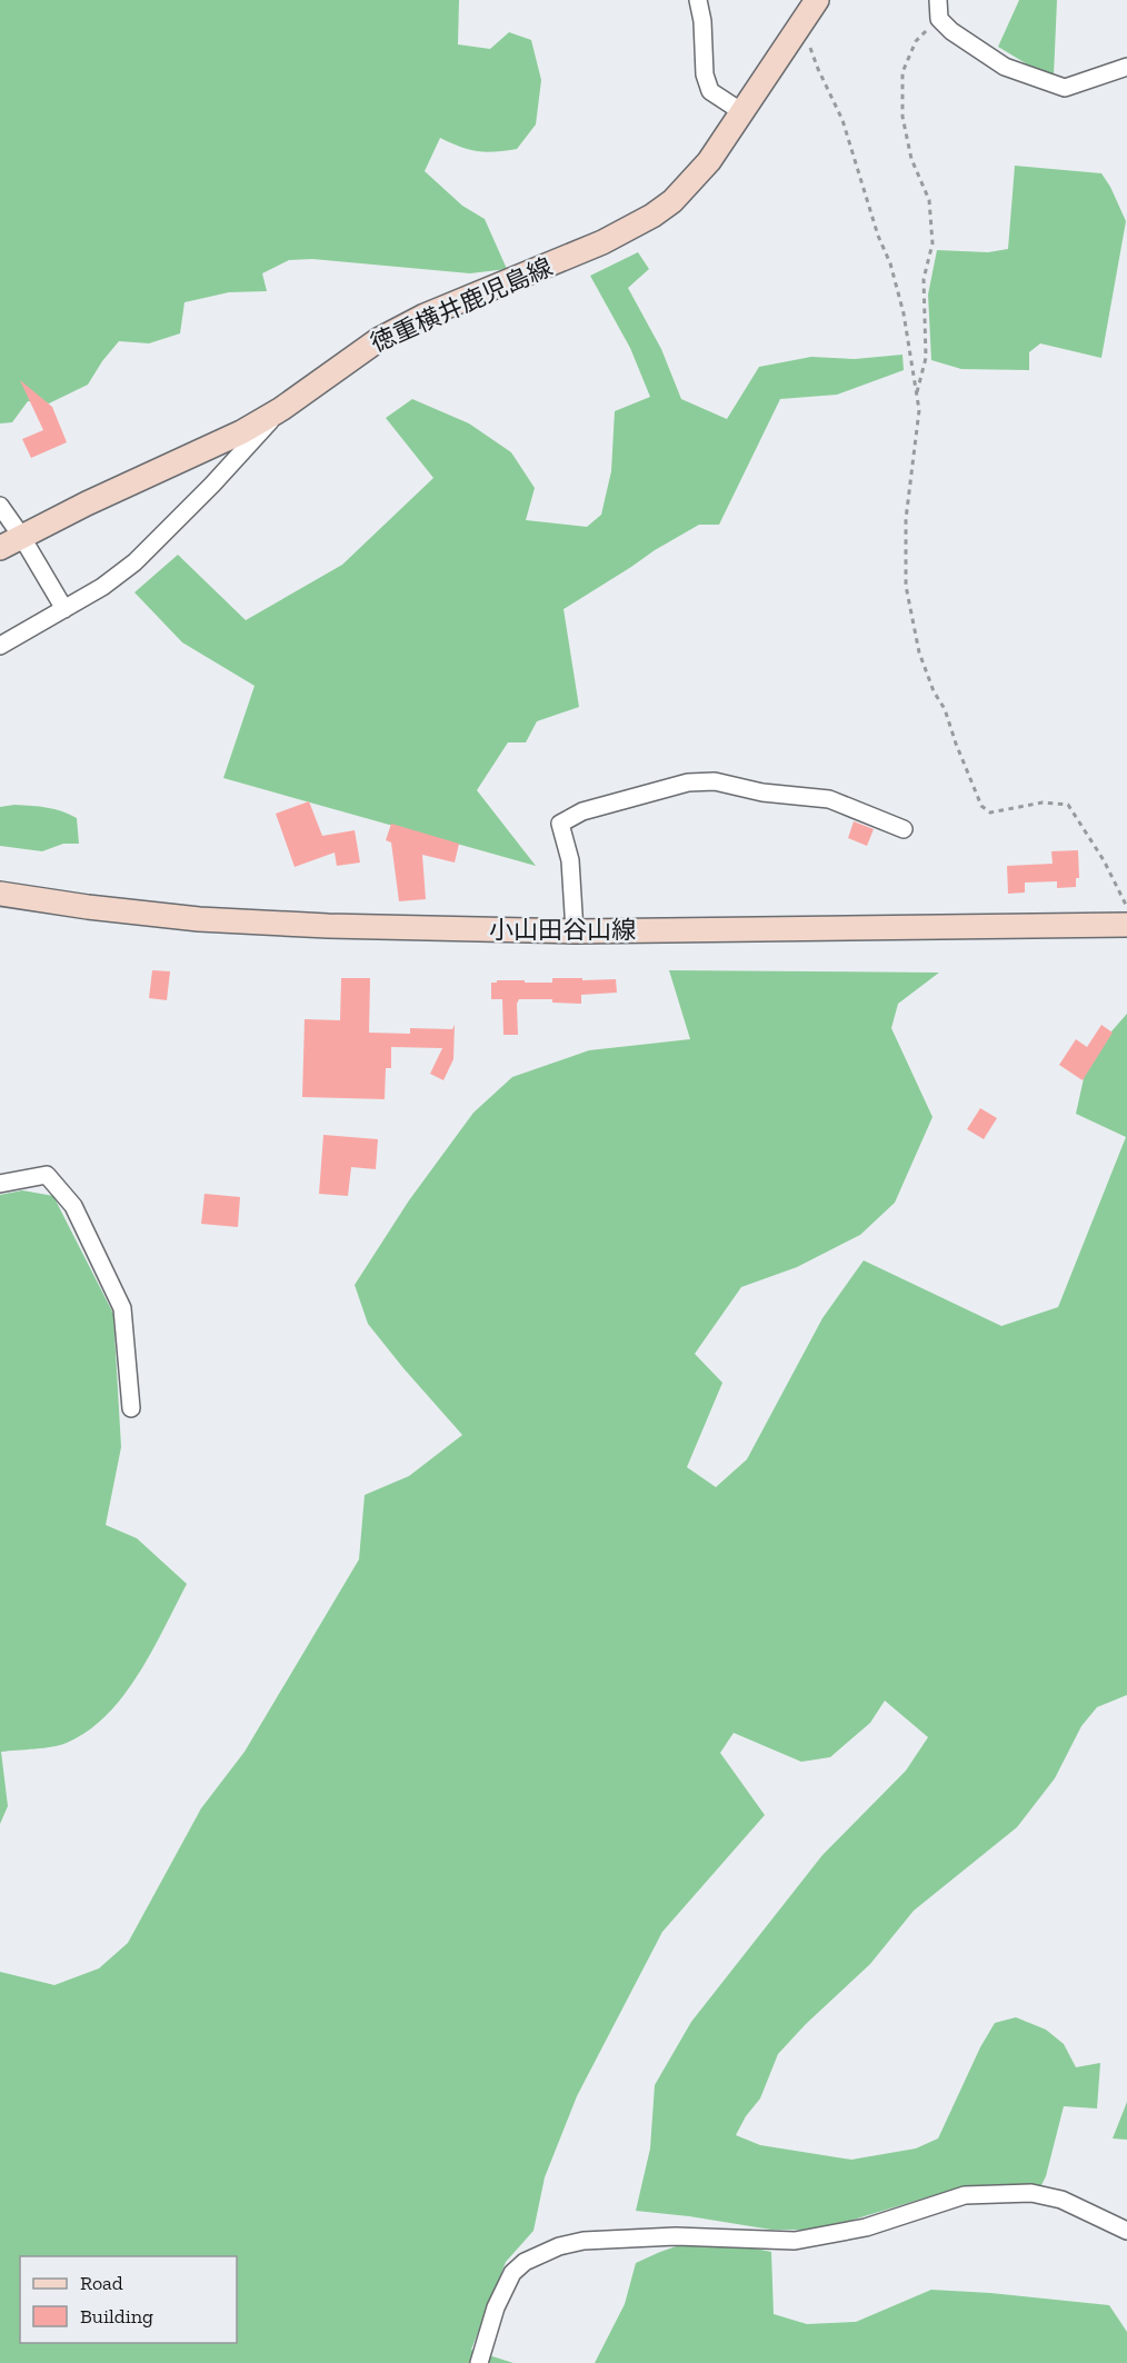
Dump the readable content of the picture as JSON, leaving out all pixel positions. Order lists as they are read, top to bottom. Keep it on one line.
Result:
{"streets":{"main road":["徳重横井鹿児島線","小山田谷山線"]},"legend":["Road","Building"]}
